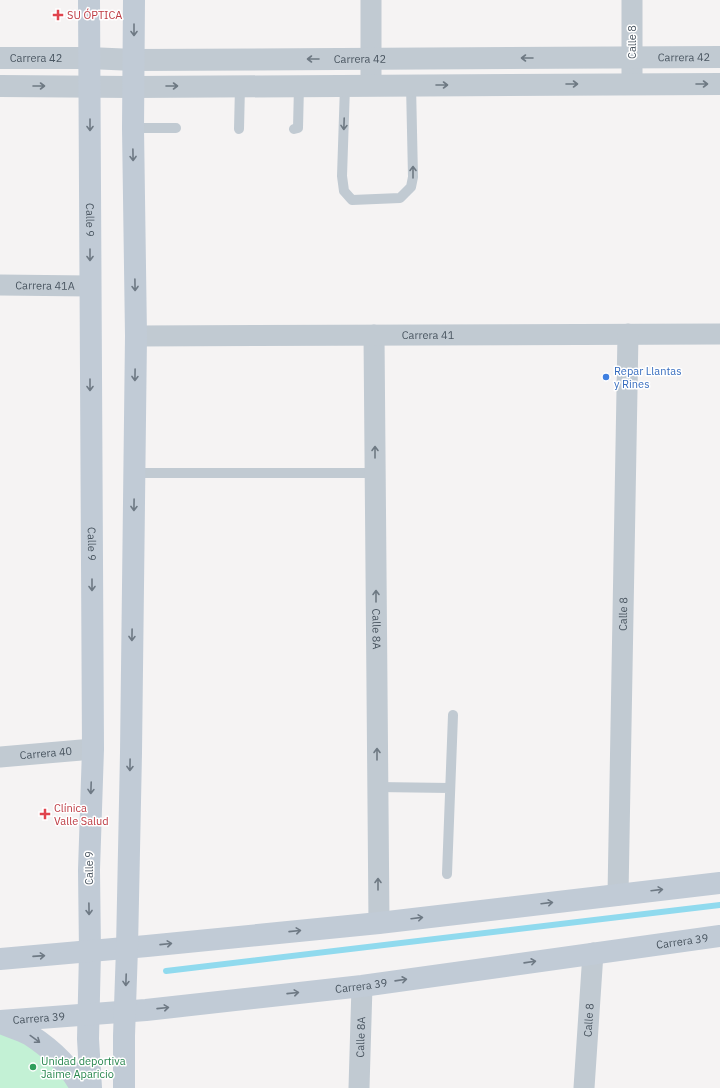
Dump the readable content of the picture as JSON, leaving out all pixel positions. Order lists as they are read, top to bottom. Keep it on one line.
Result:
{"streets":{"main road":["Calle 9","Carrera 39"],"street":["Calle 8","Carrera 42","Carrera 41A","Carrera 41","Calle 8A","Carrera 40"]},"crossings":[["Calle 8","Carrera 42"],["Calle 8","Carrera 41"],["Calle 8","Carrera 39"],["Carrera 42","Calle 9"],["Calle 9","Carrera 41A"],["Calle 9","Carrera 40"],["Calle 9","Carrera 39"],["Carrera 41","Calle 8A"],["Calle 8A","Carrera 39"]],"one_way":["Calle 8A"],"places":{"health":["SU ÓPTICA","Clínica Valle Salud"],"other":["Repar Llantas y Rines","Unidad deportiva Jaime Aparicio"]}}
